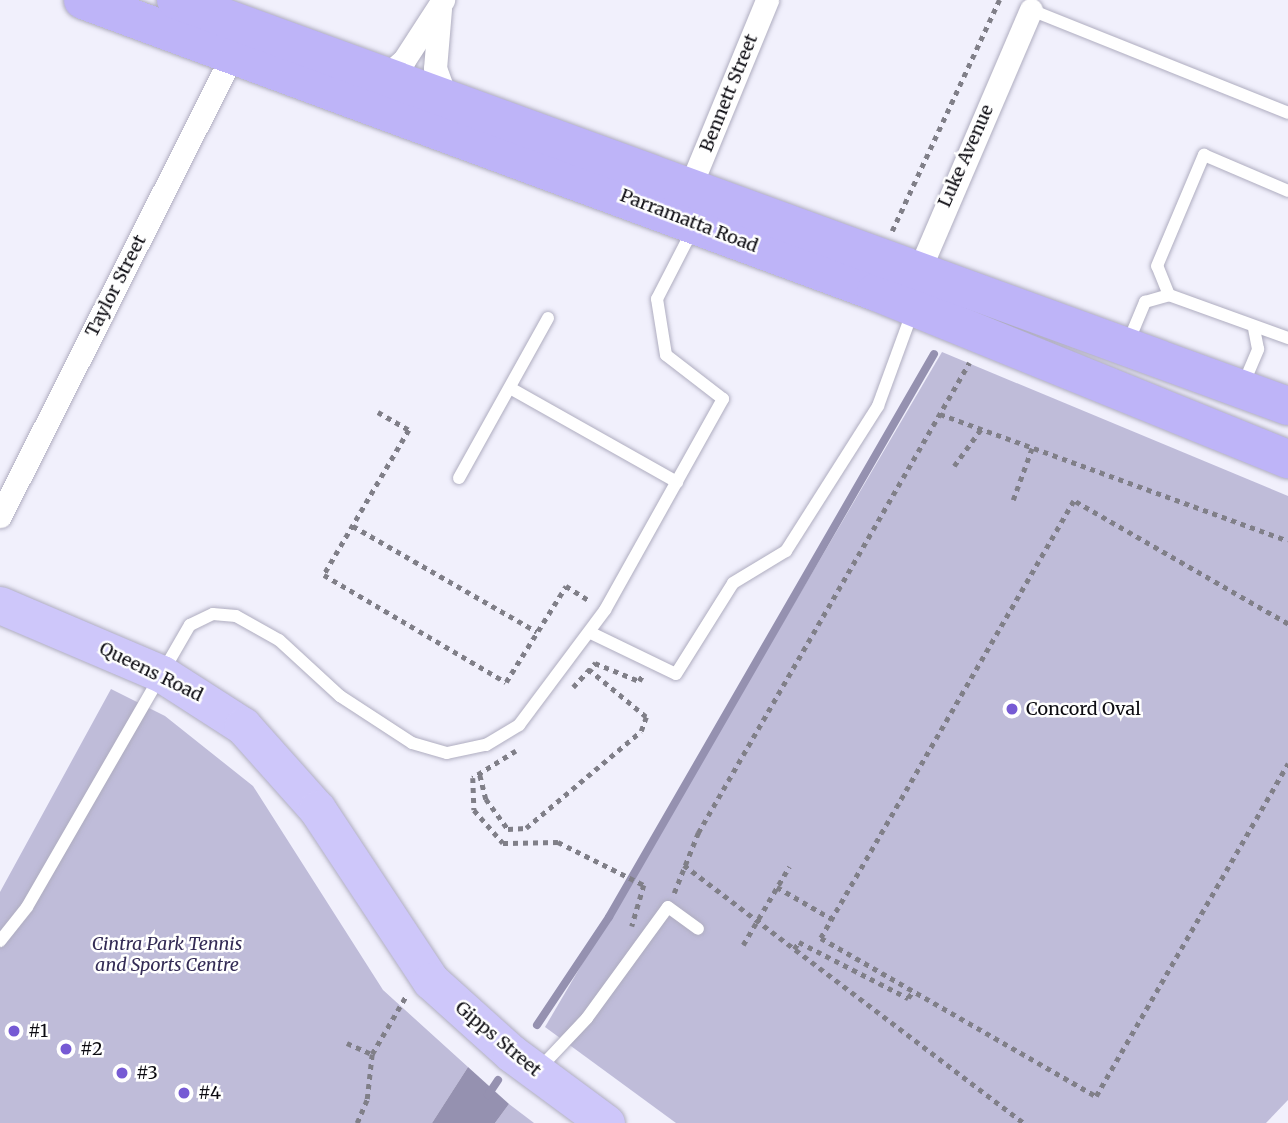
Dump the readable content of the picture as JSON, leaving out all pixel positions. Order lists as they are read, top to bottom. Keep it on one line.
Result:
{"streets":{"highway":["Parramatta Road"],"main road":["Queens Road","Gipps Street"],"street":["Bennett Street","Luke Avenue","Taylor Street"]},"crossings":[["Bennett Street","Parramatta Road"],["Luke Avenue","Parramatta Road"],["Parramatta Road","Taylor Street"],["Queens Road","Gipps Street"]],"parks":["Cintra Park Tennis and Sports Centre"],"places":["Concord Oval","#1","#2","#3","#4"]}
